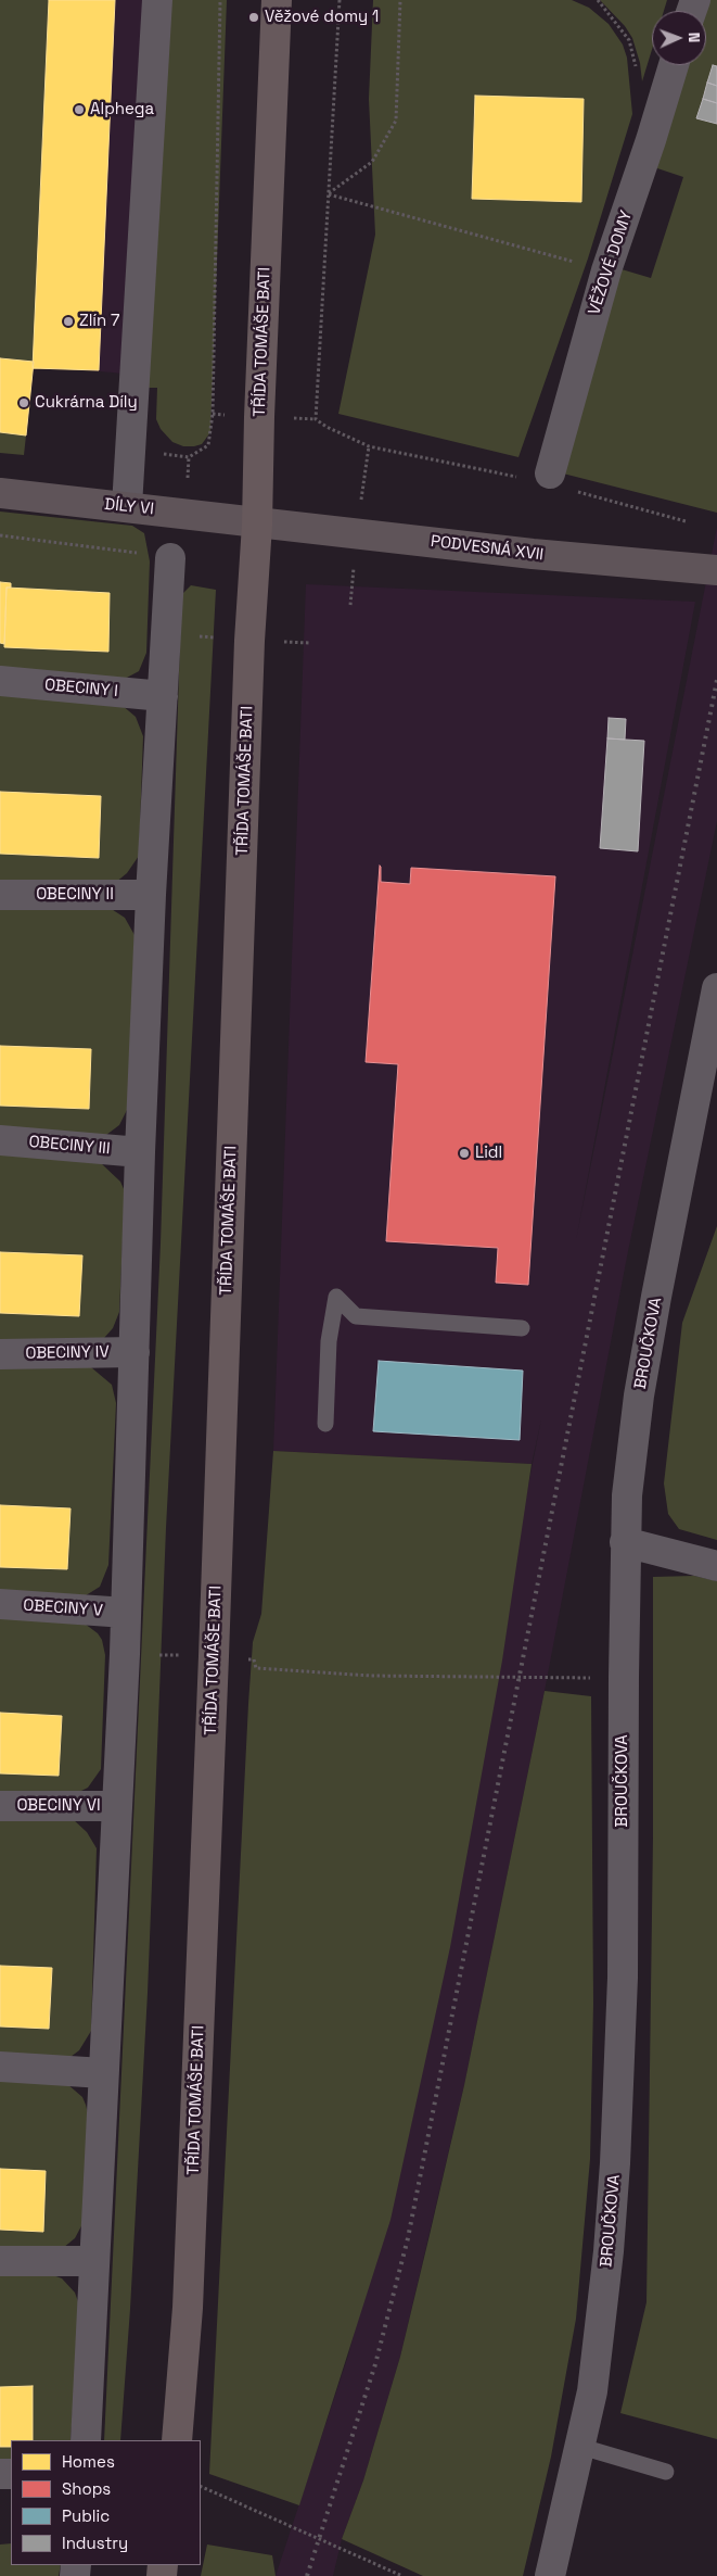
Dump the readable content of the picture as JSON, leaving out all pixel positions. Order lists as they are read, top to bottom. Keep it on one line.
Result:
{"streets":{"main road":["TŘÍDA TOMÁŠE BATI"],"street":["VĚŽOVÉ DOMY","DÍLY VI","PODVESNÁ XVII","OBECINY I","OBECINY II","OBECINY III","BROUČKOVA","OBECINY IV","OBECINY V","OBECINY VI"]},"crossings":[["TŘÍDA TOMÁŠE BATI","DÍLY VI"],["TŘÍDA TOMÁŠE BATI","PODVESNÁ XVII"],["DÍLY VI","PODVESNÁ XVII"]],"places":["Věžové domy 1","Alphega","Zlín 7","Cukrárna Díly","Lidl"],"legend":["Homes","Shops","Public","Industry"],"north":"right"}
